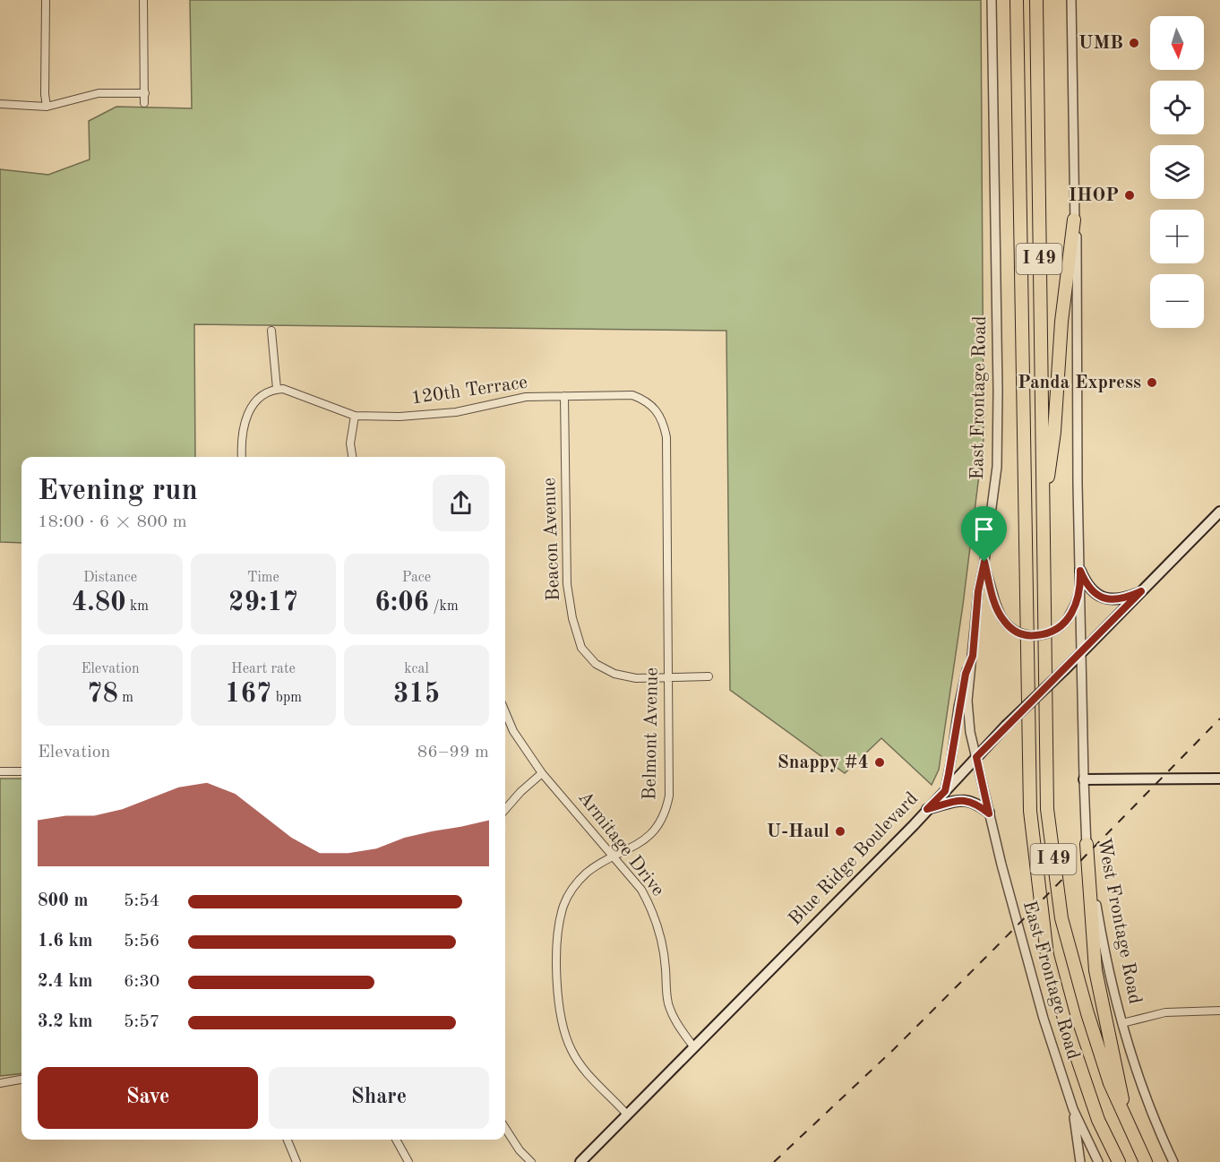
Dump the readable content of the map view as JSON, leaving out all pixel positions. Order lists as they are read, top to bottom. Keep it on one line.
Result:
{"streets":{"highway":["I 49"],"main road":["Blue Ridge Boulevard"],"street":["120th Terrace","East Frontage Road","Beacon Avenue","Belmont Avenue","Armitage Drive","West Frontage Road"]},"crossings":[["120th Terrace","Beacon Avenue"],["120th Terrace","Belmont Avenue"],["East Frontage Road","Blue Ridge Boulevard"],["Beacon Avenue","Belmont Avenue"],["Belmont Avenue","Armitage Drive"],["Belmont Avenue","Blue Ridge Boulevard"],["Armitage Drive","Blue Ridge Boulevard"],["Blue Ridge Boulevard","West Frontage Road"]],"places":["UMB","IHOP","Panda Express","Snappy #4","U-Haul"],"north":"bottom","page":{"map_buttons":["+","−"],"heading":["Evening run","18:00 · 6 × 800 m"],"stats":[["Distance","4.80 km"],["Time","29:17"],["Pace","6:06 /km"],["Elevation","78 m"],["Heart rate","167 bpm"],["kcal","315"]],"chart":["Elevation","86–99 m"],"list":[{"name":"800 m","note":"5:54"},{"name":"1.6 km","note":"5:56"},{"name":"2.4 km","note":"6:30"},{"name":"3.2 km","note":"5:57"}],"buttons":["Save","Share"]}}
